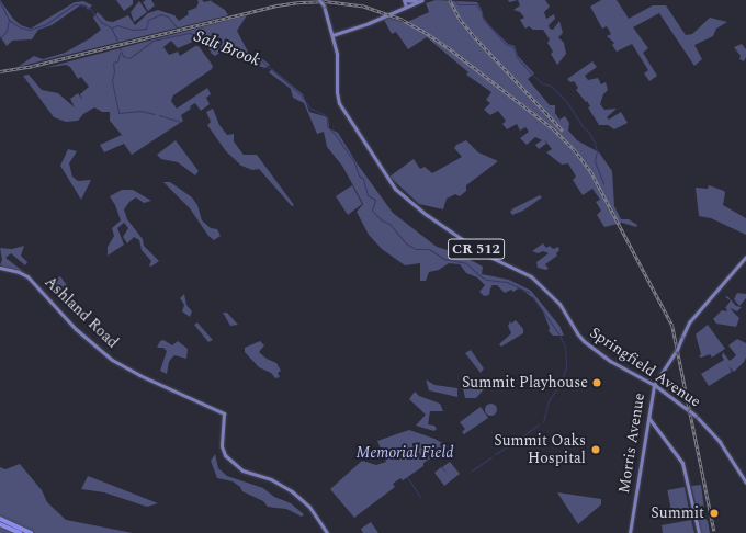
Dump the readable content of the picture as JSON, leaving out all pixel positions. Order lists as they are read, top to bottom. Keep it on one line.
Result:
{"streets":{"main road":["CR 512","Ashland Road","Springfield Avenue","Morris Avenue"]},"crossings":[["Springfield Avenue","Morris Avenue"]],"water":["Salt Brook"],"parks":["Memorial Field"],"places":["Summit Playhouse","Summit Oaks Hospital","Summit"]}
